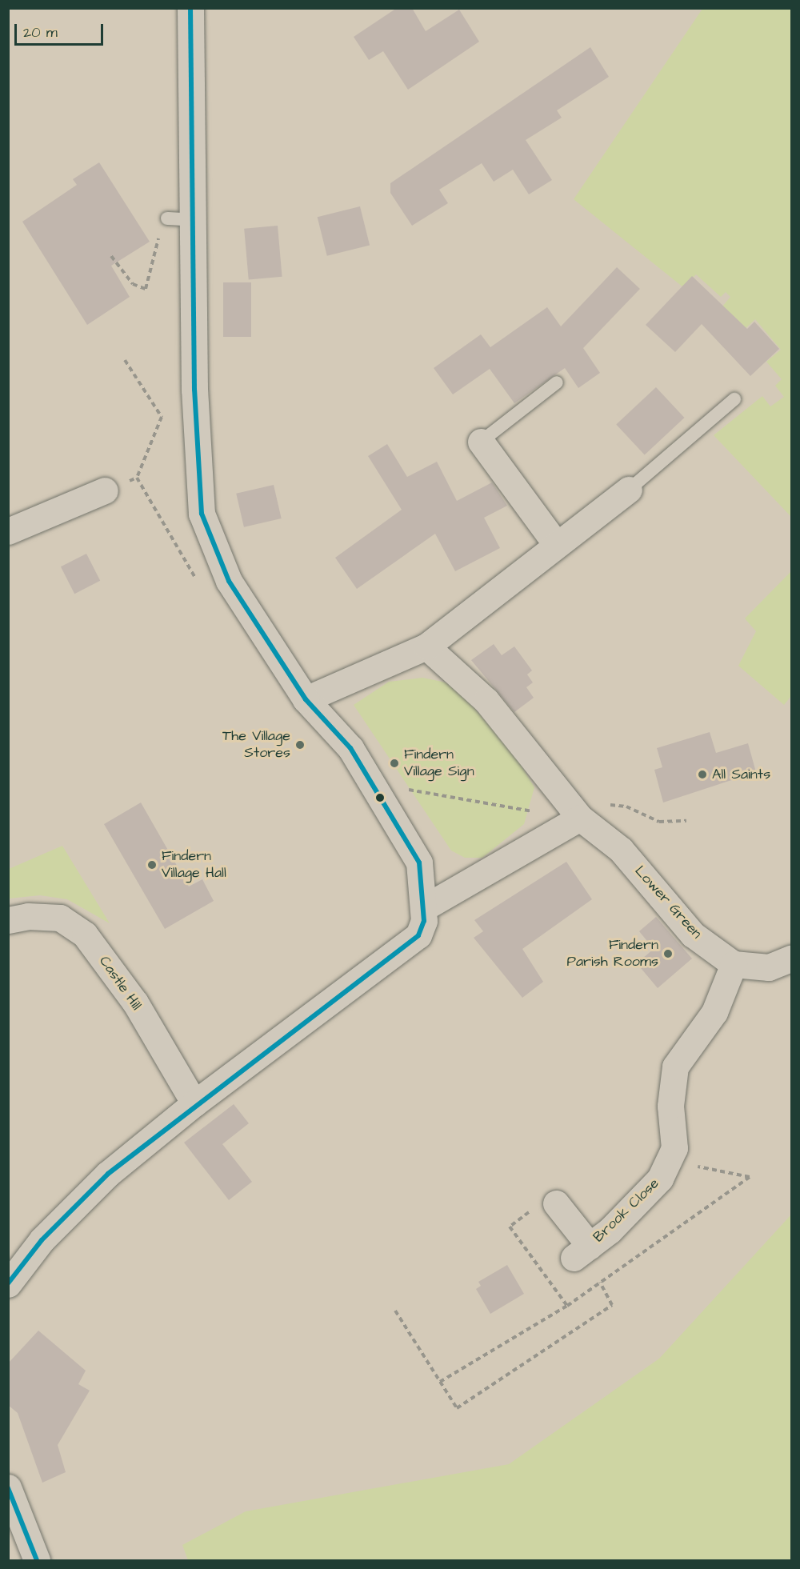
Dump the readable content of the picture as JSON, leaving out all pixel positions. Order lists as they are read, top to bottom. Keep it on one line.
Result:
{"streets":{"street":["Lower Green","Castle Hill","Brook Close"]},"crossings":[["Lower Green","Brook Close"]],"places":["The Village Stores","Findern Village Sign","All Saints","Findern Village Hall","Findern Parish Rooms"],"scale_bar":"20 m"}
